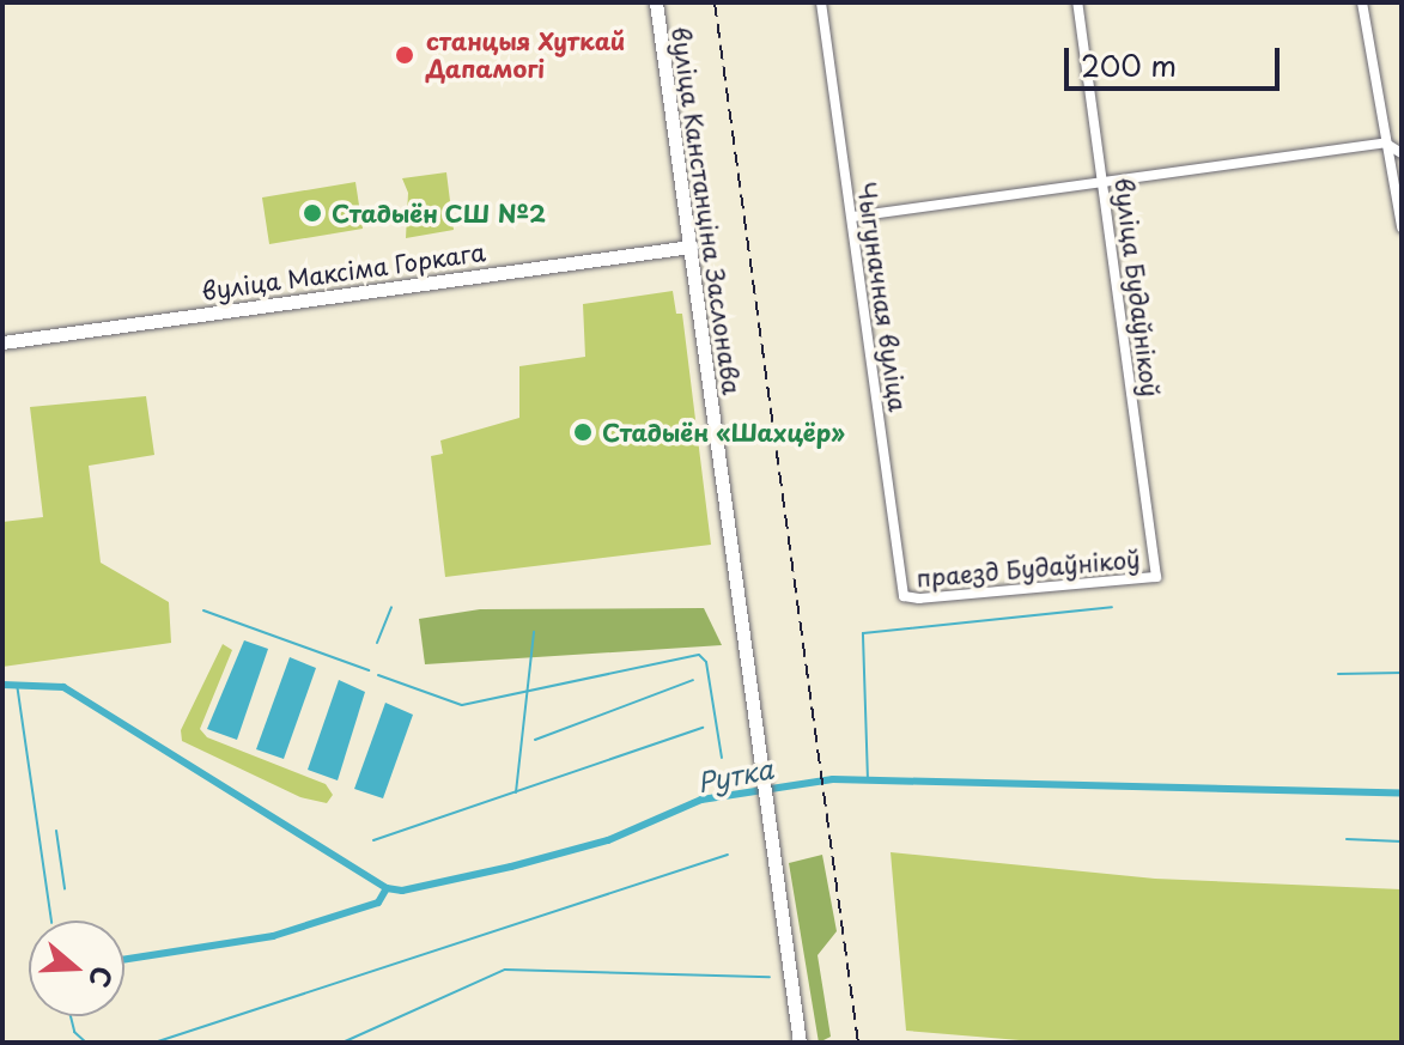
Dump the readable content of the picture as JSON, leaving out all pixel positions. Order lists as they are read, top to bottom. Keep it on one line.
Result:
{"streets":{"main road":["вуліца Канстанціна Заслонава","вуліца Максіма Горкага"],"street":["вуліца Будаўнікоў","Чыгуначная вуліца","праезд Будаўнікоў"]},"crossings":[["вуліца Канстанціна Заслонава","вуліца Максіма Горкага"],["вуліца Будаўнікоў","праезд Будаўнікоў"],["Чыгуначная вуліца","праезд Будаўнікоў"]],"water":["Рутка"],"places":["станцыя Хуткай Дапамогі","Стадыён СШ №2","Стадыён «Шахцёр»"],"scale_bar":"200 m","north":"right"}
